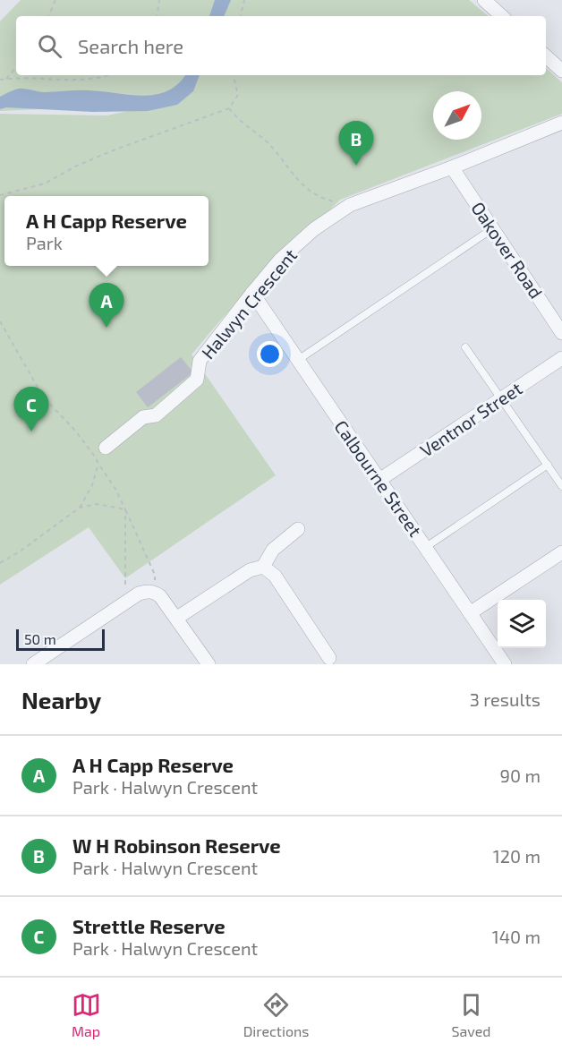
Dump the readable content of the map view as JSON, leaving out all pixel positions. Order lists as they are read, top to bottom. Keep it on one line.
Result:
{"streets":{"street":["Oakover Road","Halwyn Crescent","Ventnor Street","Calbourne Street"]},"crossings":[["Oakover Road","Halwyn Crescent"],["Halwyn Crescent","Calbourne Street"],["Ventnor Street","Calbourne Street"]],"scale_bar":"50 m","north":"top right","page":{"search":"Search here","pins":["B","A","C"],"popup":["A H Capp Reserve","Park"],"scale":"50 m","heading":["Nearby","3 results"],"list":[{"mark":"A","name":"A H Capp Reserve","note":"Park · Halwyn Crescent","value":"90 m"},{"mark":"B","name":"W H Robinson Reserve","note":"Park · Halwyn Crescent","value":"120 m"},{"mark":"C","name":"Strettle Reserve","note":"Park · Halwyn Crescent","value":"140 m"}],"nav":["Map","Directions","Saved"]}}
